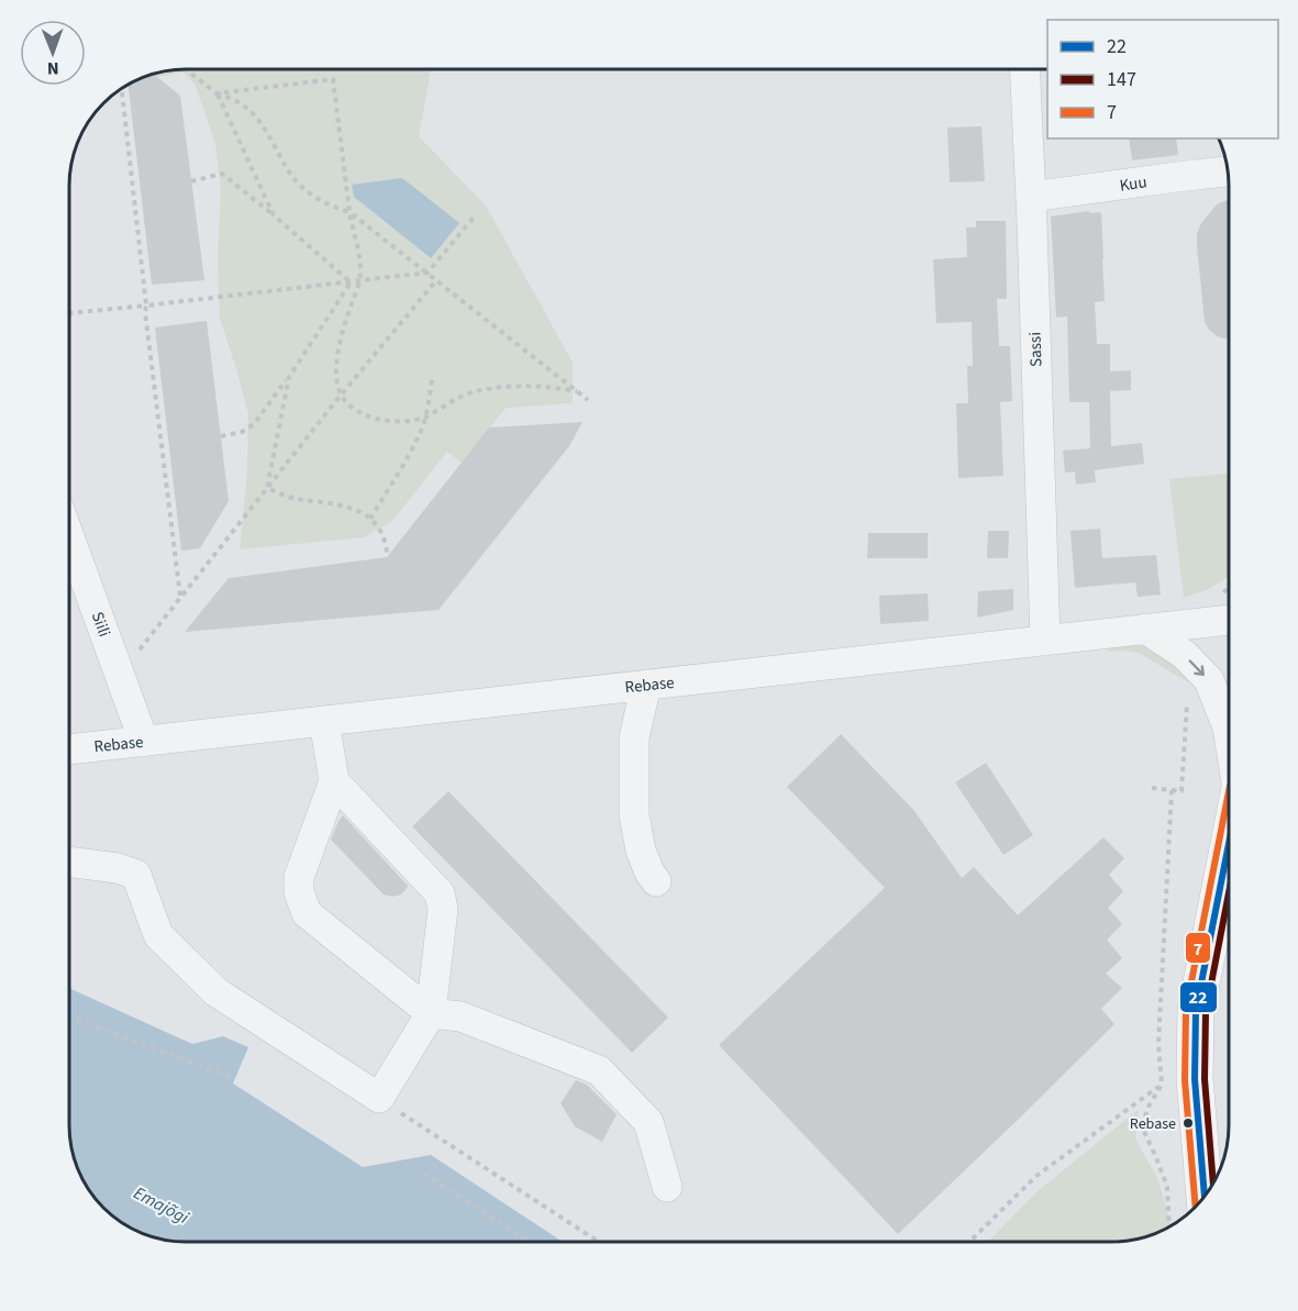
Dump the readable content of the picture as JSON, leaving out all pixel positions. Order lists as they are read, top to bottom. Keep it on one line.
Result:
{"streets":{"street":["Kuu","Sassi","Siili","Rebase"]},"crossings":[["Kuu","Sassi"],["Sassi","Rebase"],["Siili","Rebase"]],"water":["Emajõgi"],"places":["Rebase"],"lines":["transit line 7","transit line 22","transit line 147"],"legend":["22","147","7"],"north":"bottom"}
